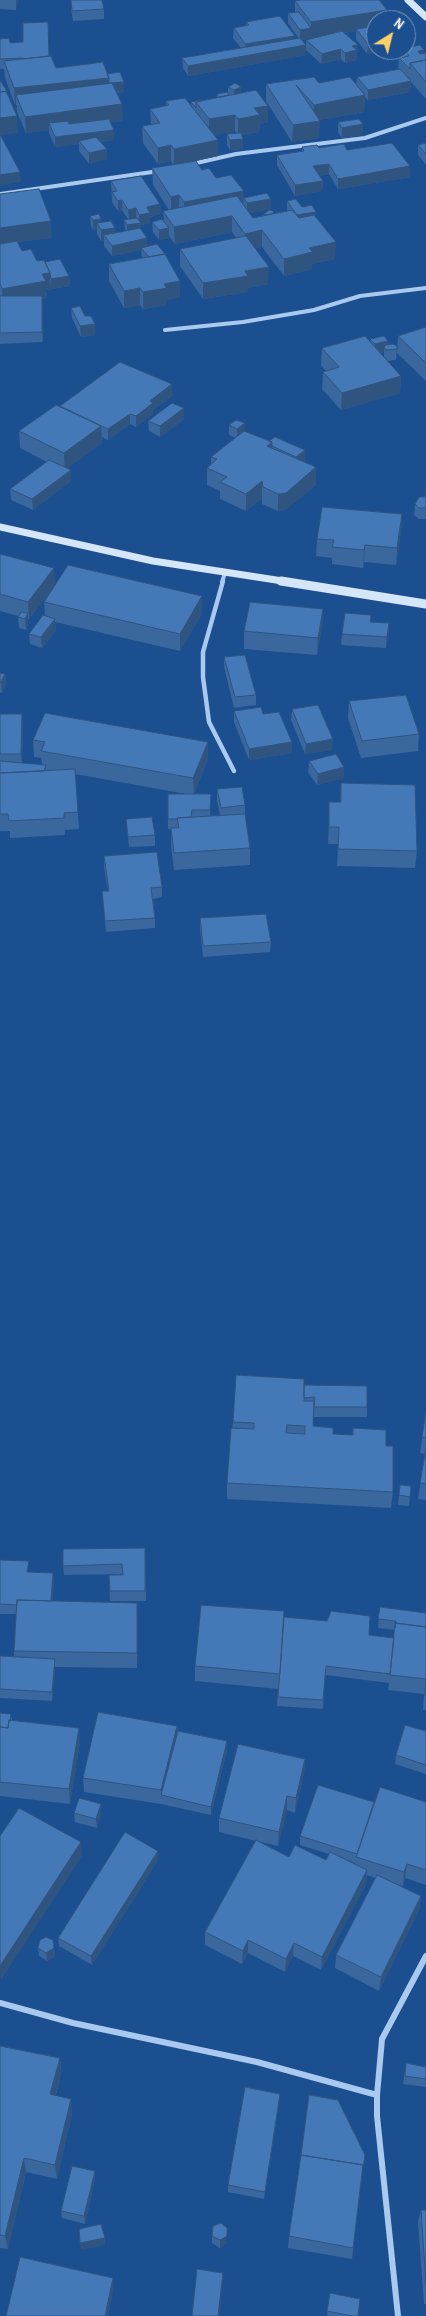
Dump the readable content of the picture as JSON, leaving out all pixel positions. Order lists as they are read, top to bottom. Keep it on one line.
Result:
{"north":"top right"}
